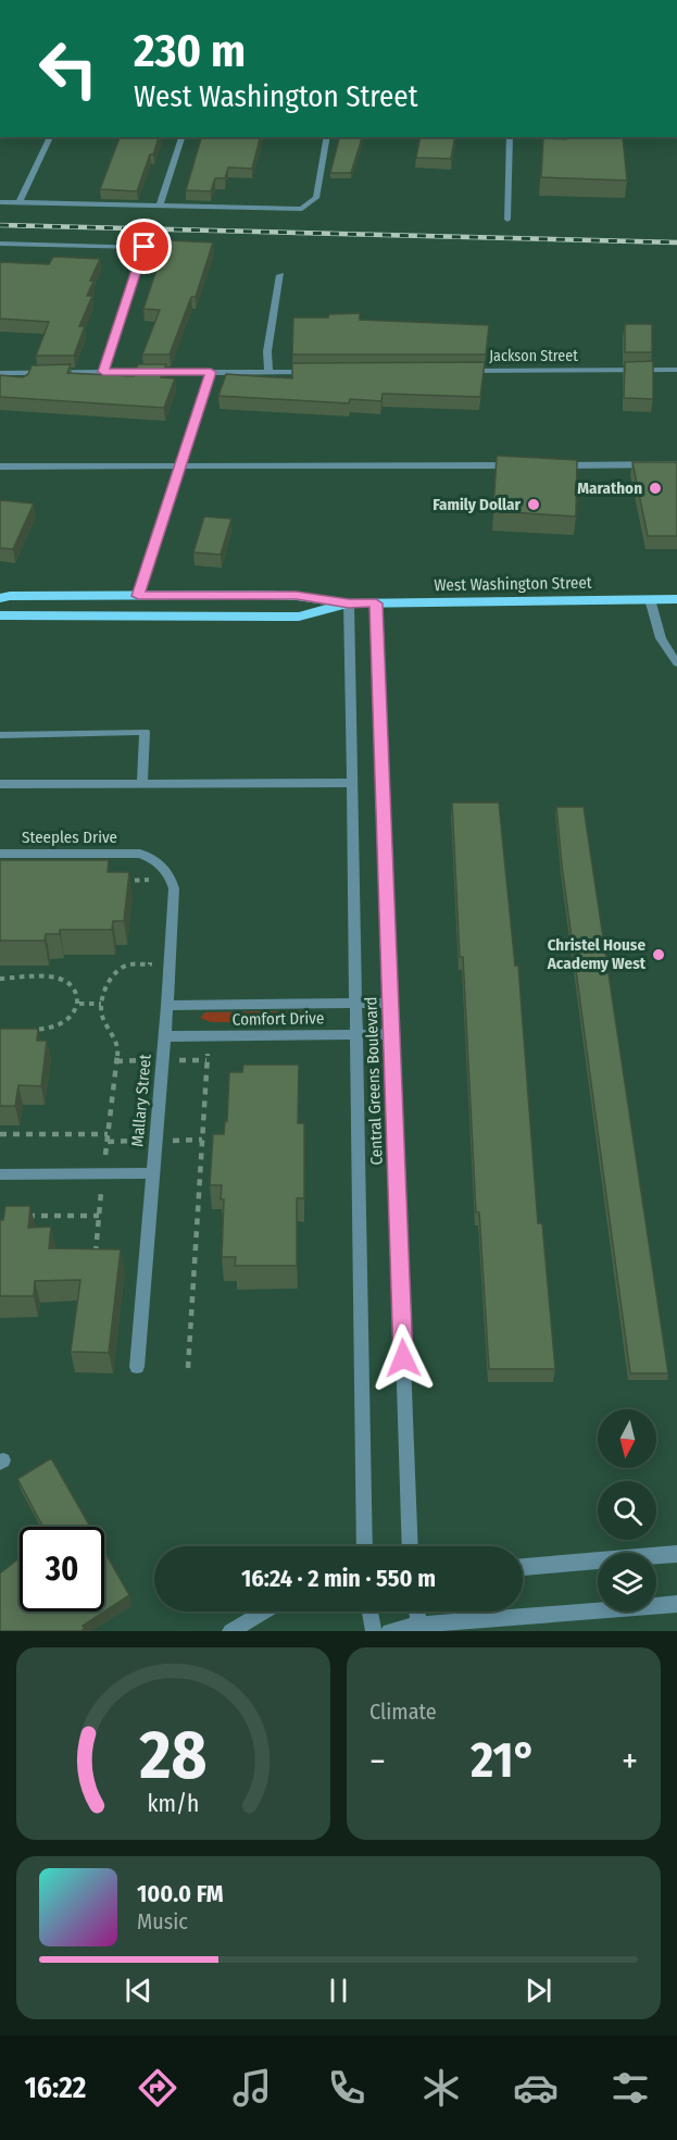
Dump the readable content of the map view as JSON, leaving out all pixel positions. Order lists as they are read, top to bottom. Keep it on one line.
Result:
{"streets":{"main road":["West Washington Street"],"street":["Jackson Street","Steeples Drive","Comfort Drive","Central Greens Boulevard","Mallary Street"]},"crossings":[["West Washington Street","Central Greens Boulevard"],["Steeples Drive","Mallary Street"],["Comfort Drive","Central Greens Boulevard"],["Comfort Drive","Mallary Street"]],"places":["Marathon","Family Dollar","Christel House Academy West"],"north":"bottom","page":{"turn":["230 m","West Washington Street"],"limit":"30","trip":"16:24 · 2 min · 550 m","tile":"Climate","heat":["−","21°","+"],"song":["100.0 FM","Music"],"tabs":"16:22","gauge":["28","km/h"]}}
